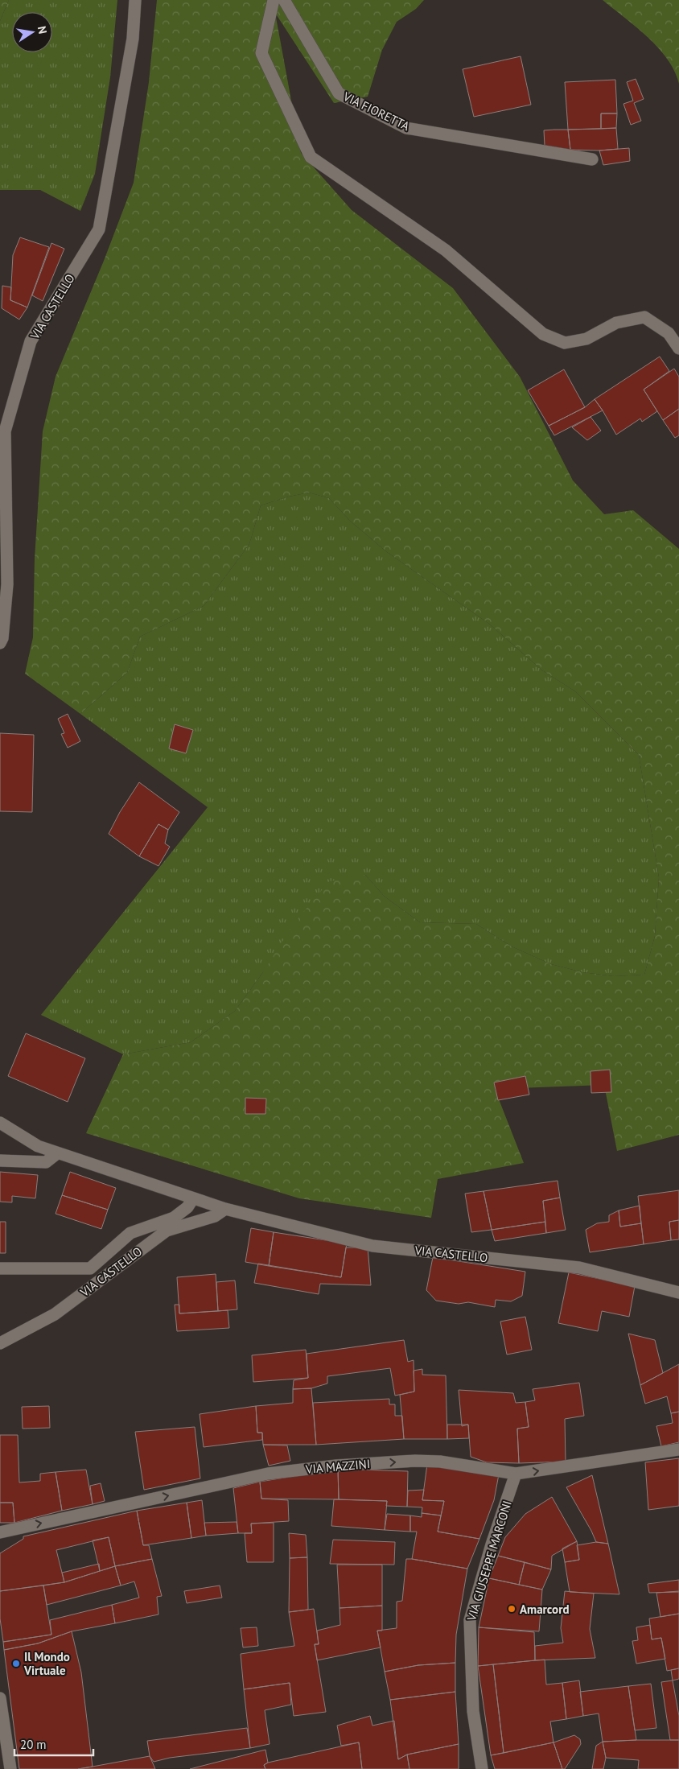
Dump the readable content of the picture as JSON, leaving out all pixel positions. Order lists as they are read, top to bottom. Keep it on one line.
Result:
{"streets":{"street":["VIA FIORETTA","VIA CASTELLO","VIA MAZZINI","VIA GIUSEPPE MARCONI"]},"crossings":[["VIA MAZZINI","VIA GIUSEPPE MARCONI"]],"one_way":["VIA MAZZINI"],"places":["Amarcord","Il Mondo Virtuale"],"scale_bar":"20 m","north":"right"}
